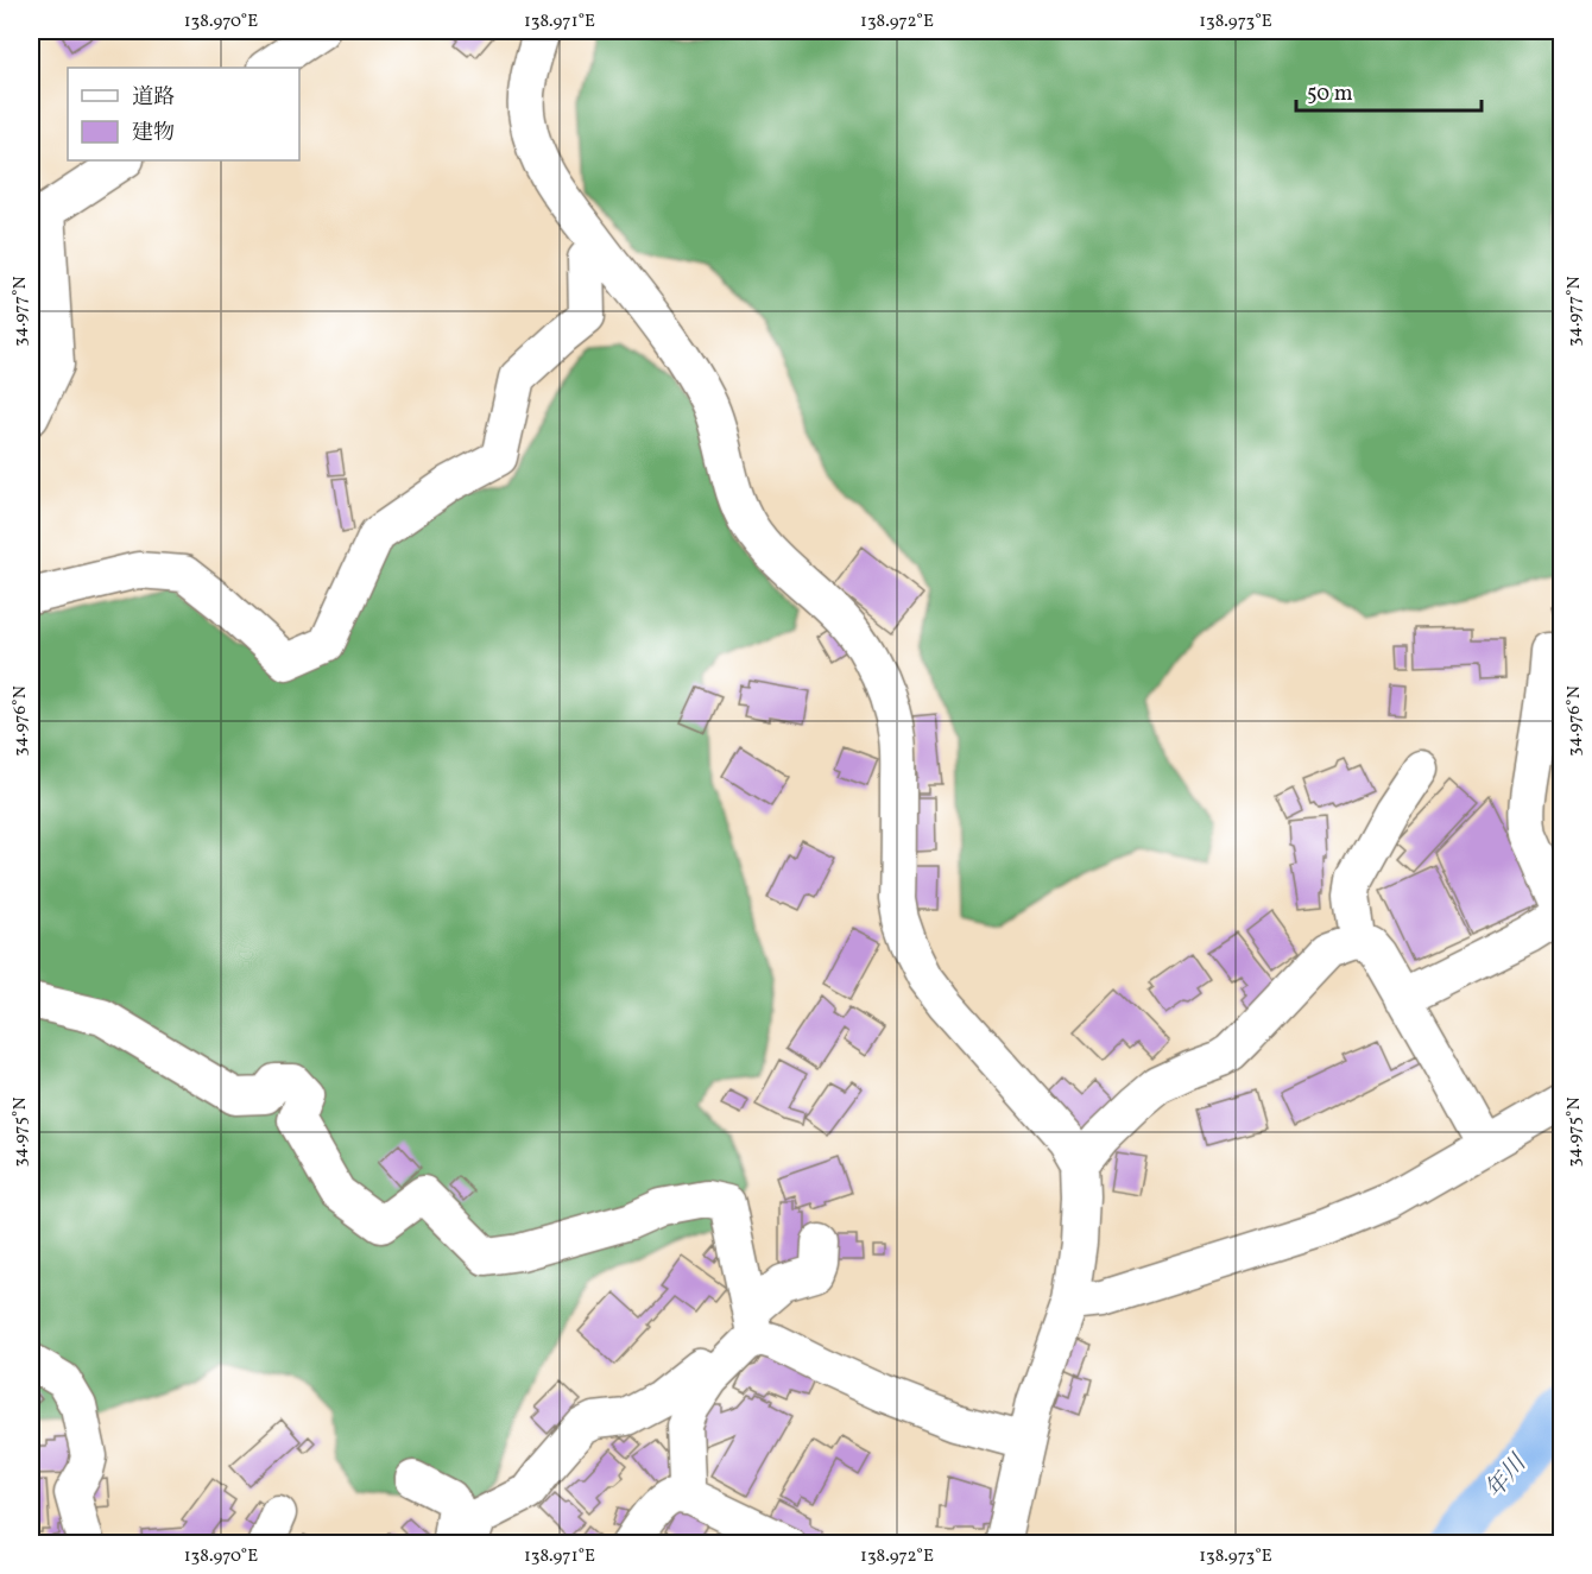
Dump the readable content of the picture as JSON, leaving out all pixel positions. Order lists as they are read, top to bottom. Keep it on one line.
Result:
{"water":["年川"],"legend":["道路","建物"],"scale_bar":"50 m","coordinates":["138.970°E","138.971°E","138.972°E","138.973°E","34.977°N","34.976°N","34.975°N"]}
